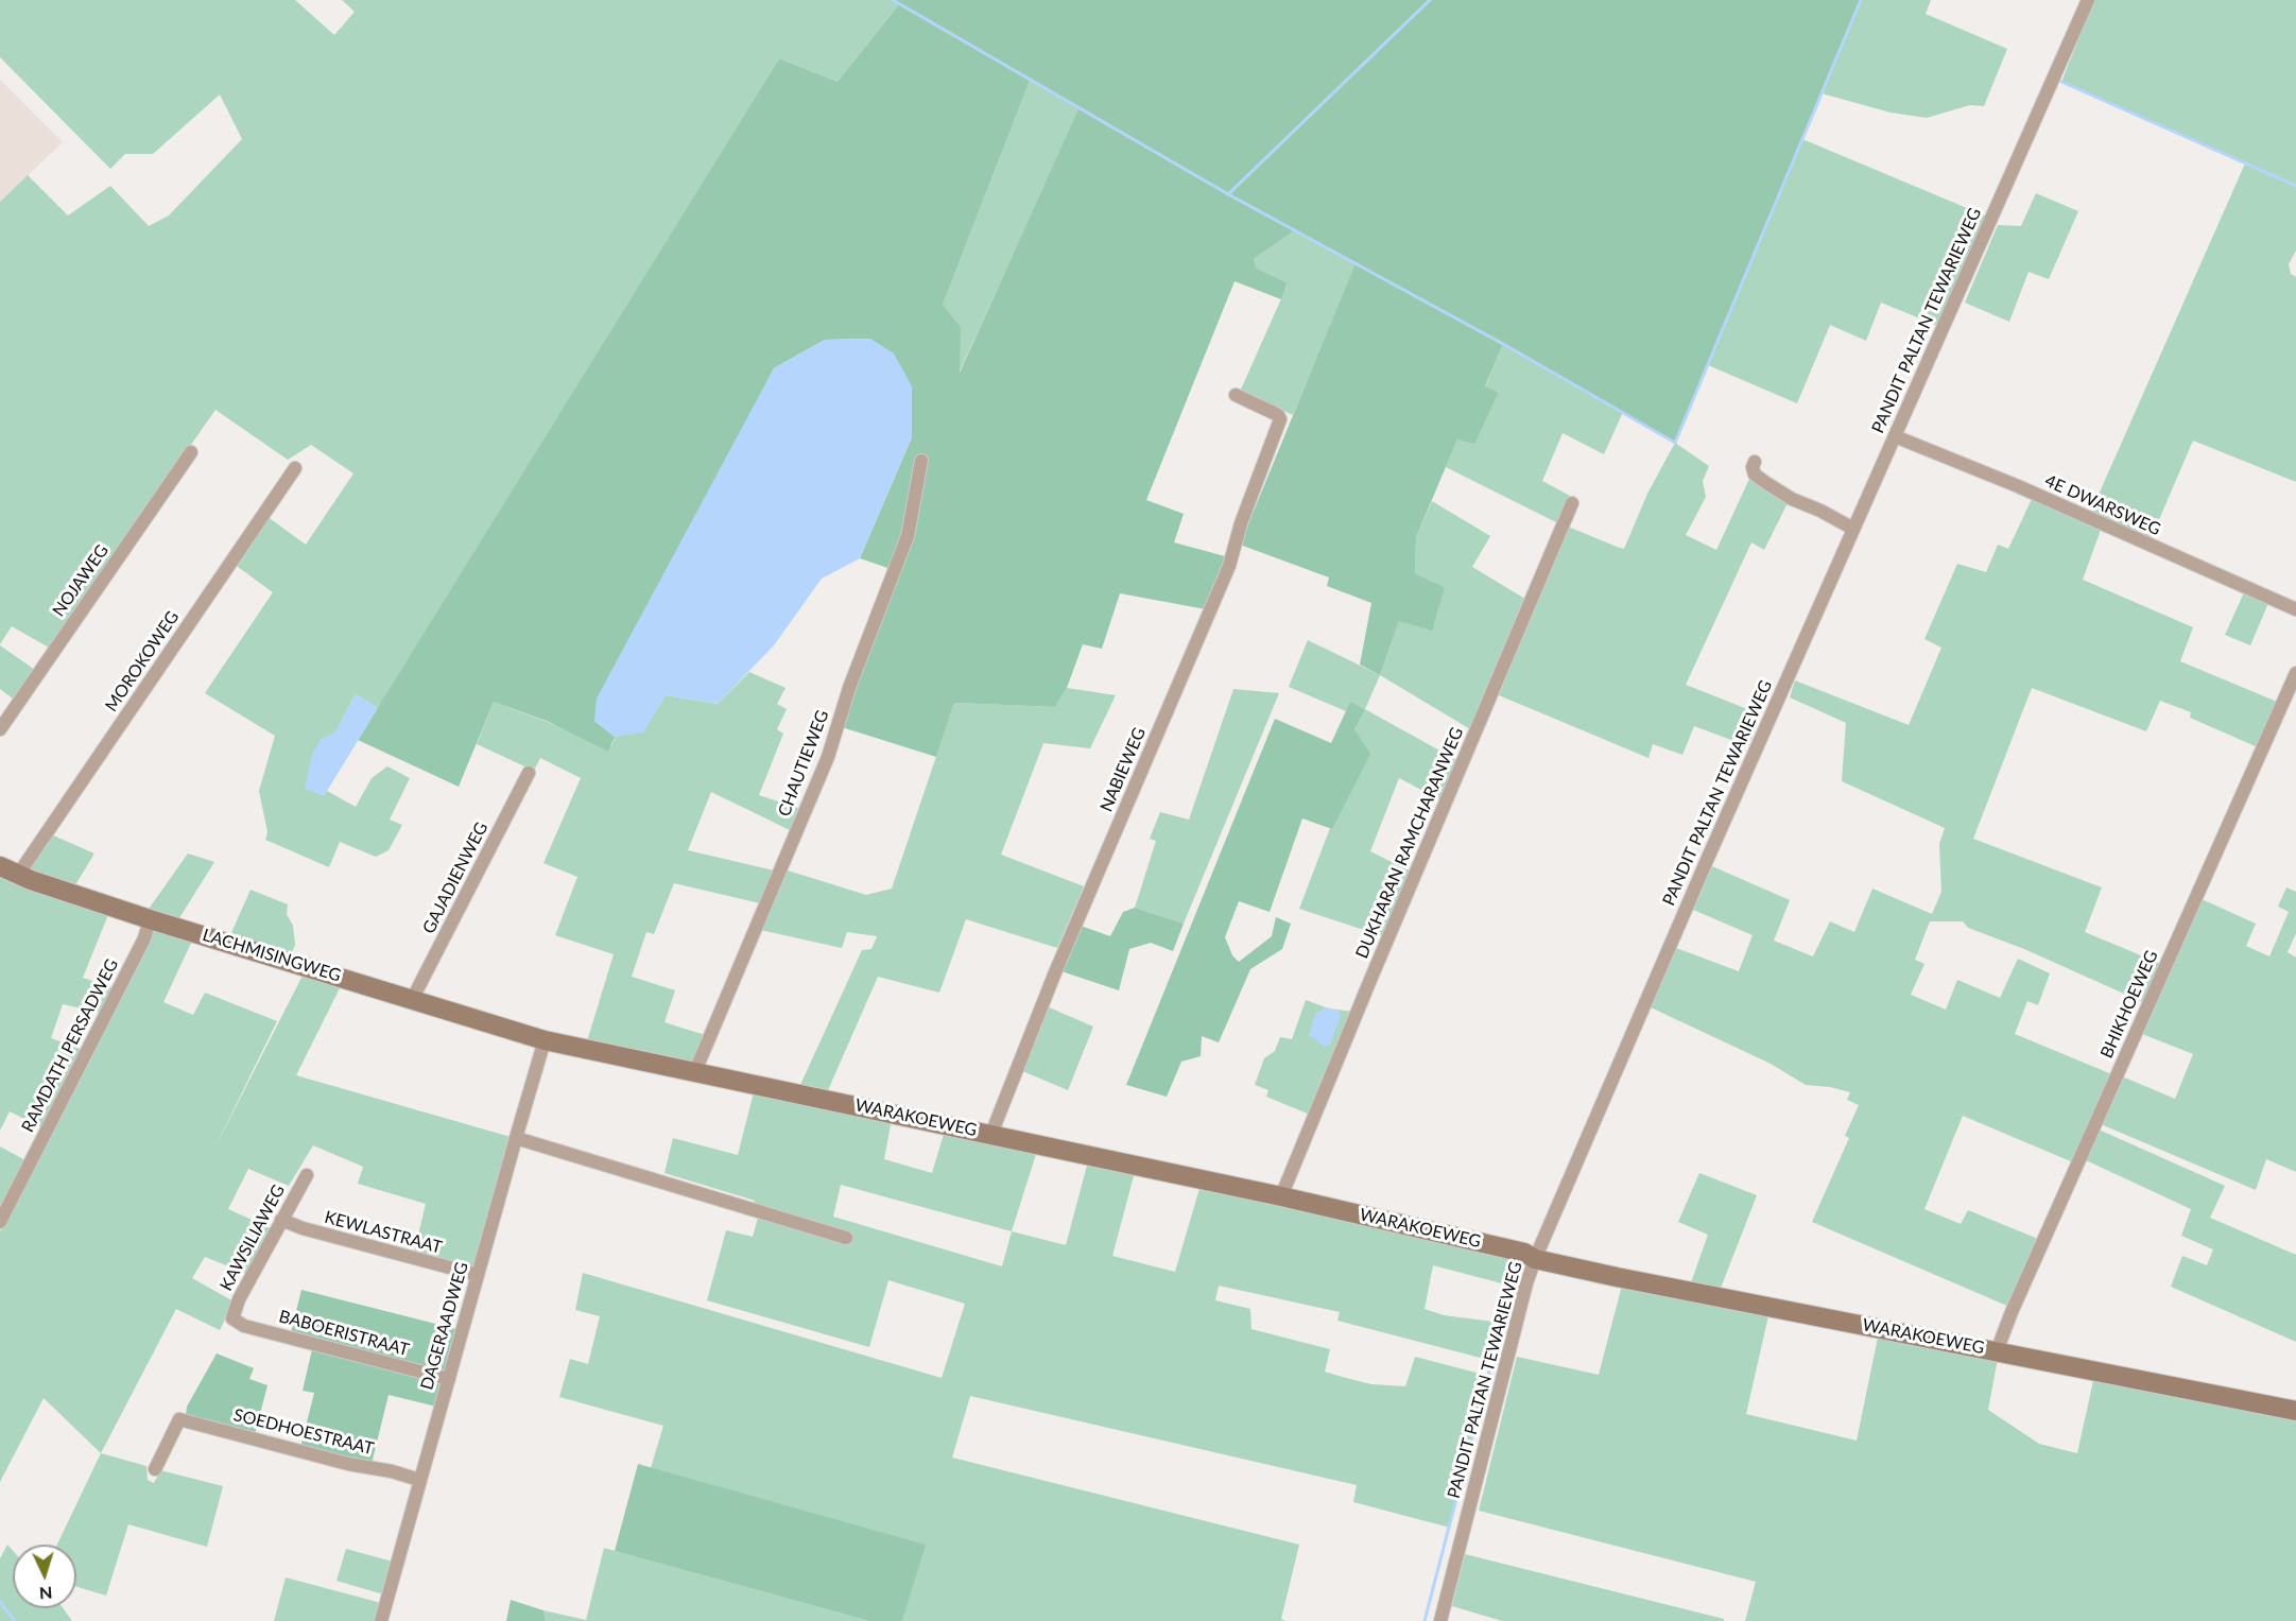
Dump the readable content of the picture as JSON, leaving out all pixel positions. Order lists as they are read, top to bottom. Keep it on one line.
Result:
{"streets":{"street":["PANDIT PALTAN TEWARIEWEG","4E DWARSWEG","NOJAWEG","MOROKOWEG","CHAUTIEWEG","NABIEWEG","DUKHARAN RAMCHARANWEG","GAJADIENWEG","LACHMISINGWEG","BHIKHOEWEG","RAMDATH PERSADWEG","WARAKOEWEG","KEWLASTRAAT","KAWSILIAWEG","DAGERAADWEG","BABOERISTRAAT","SOEDHOESTRAAT"]},"crossings":[["PANDIT PALTAN TEWARIEWEG","4E DWARSWEG"],["PANDIT PALTAN TEWARIEWEG","WARAKOEWEG"],["MOROKOWEG","LACHMISINGWEG"],["CHAUTIEWEG","WARAKOEWEG"],["NABIEWEG","WARAKOEWEG"],["DUKHARAN RAMCHARANWEG","WARAKOEWEG"],["GAJADIENWEG","LACHMISINGWEG"],["LACHMISINGWEG","RAMDATH PERSADWEG"],["LACHMISINGWEG","WARAKOEWEG"],["LACHMISINGWEG","DAGERAADWEG"],["BHIKHOEWEG","WARAKOEWEG"],["WARAKOEWEG","DAGERAADWEG"],["KEWLASTRAAT","KAWSILIAWEG"],["KEWLASTRAAT","DAGERAADWEG"],["KAWSILIAWEG","BABOERISTRAAT"],["DAGERAADWEG","BABOERISTRAAT"],["DAGERAADWEG","SOEDHOESTRAAT"]],"north":"bottom"}
